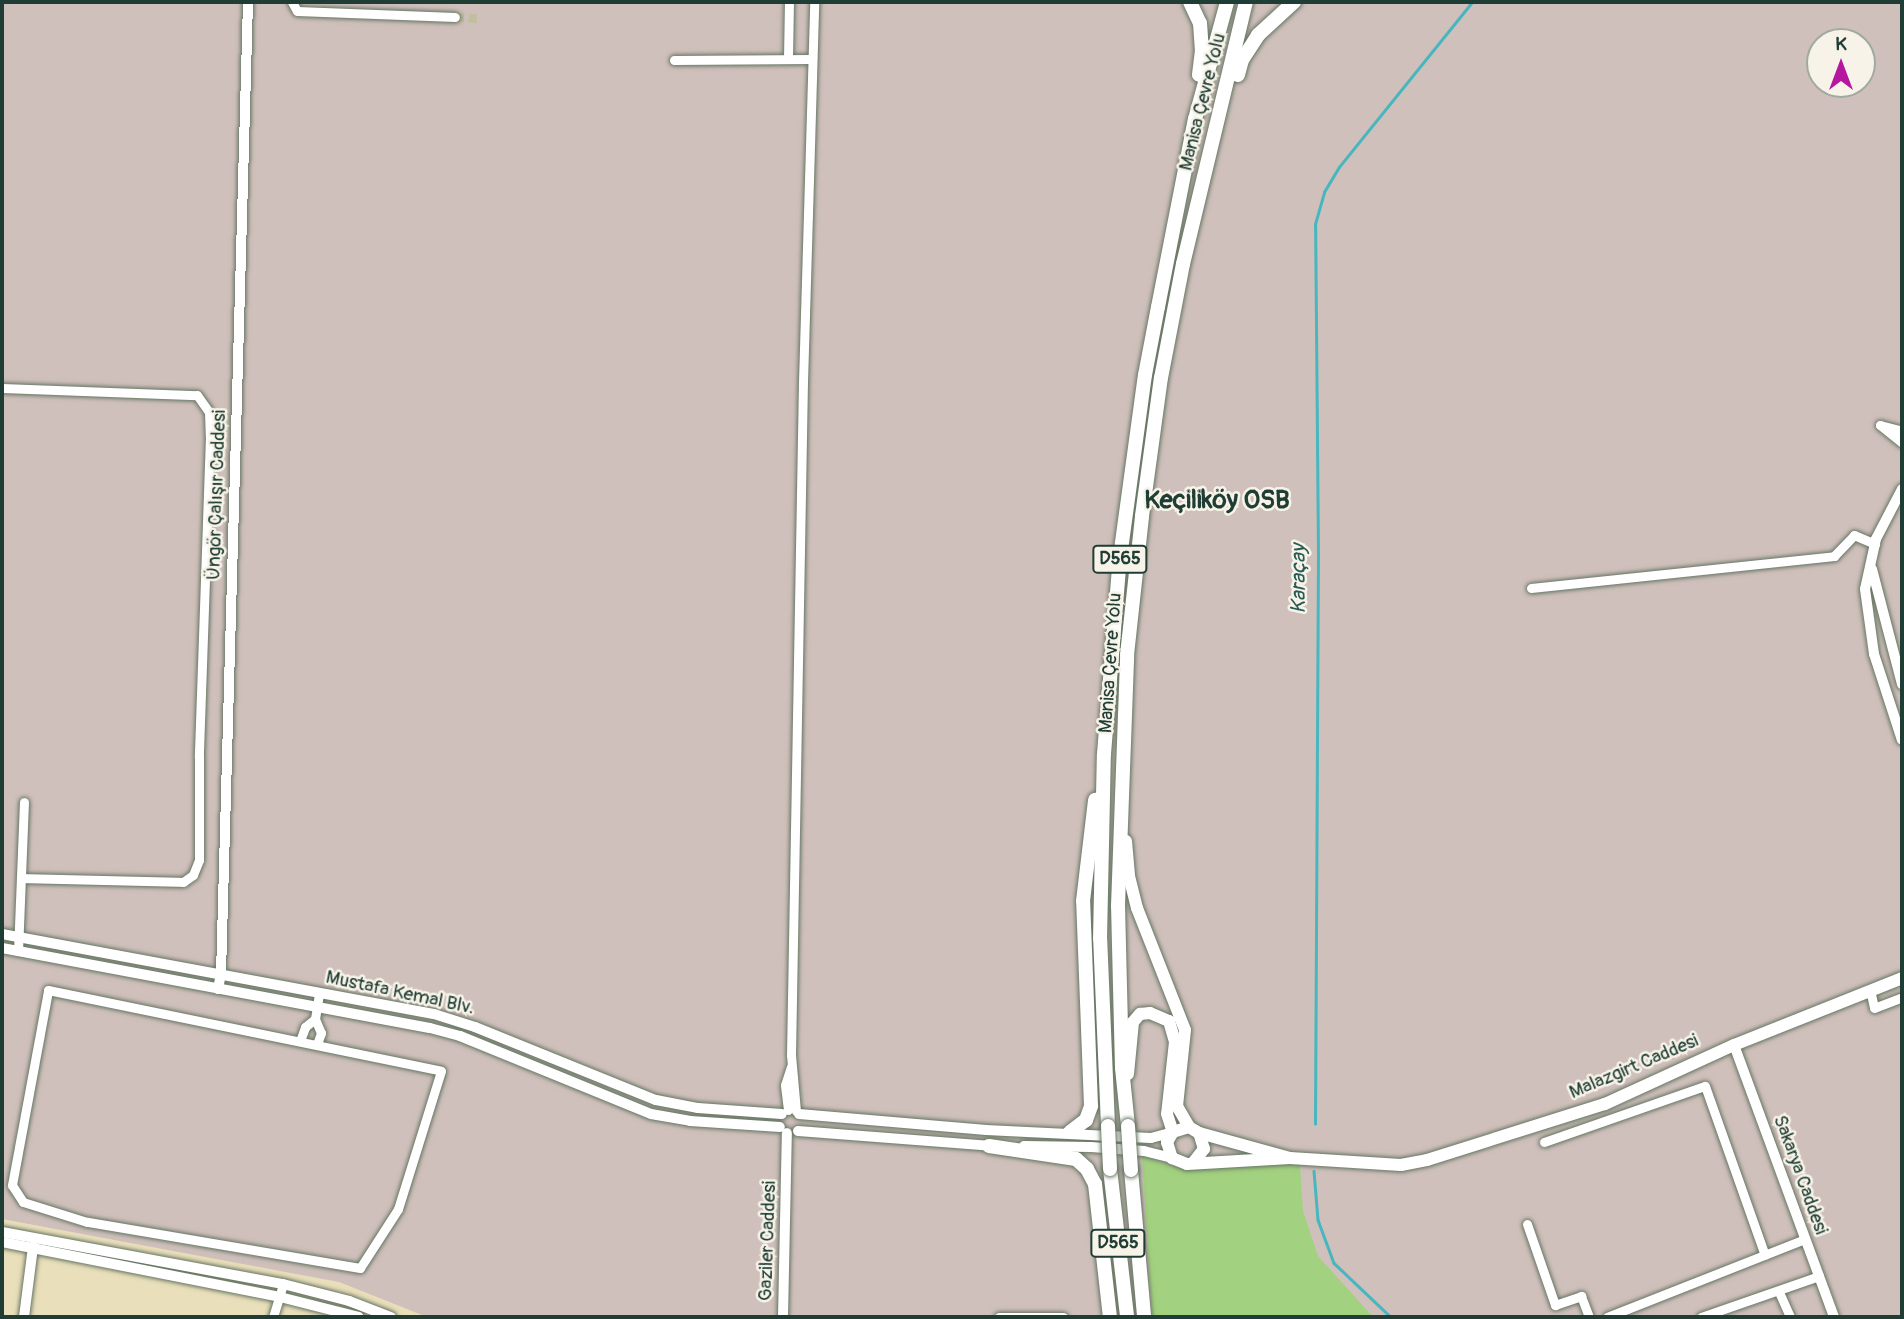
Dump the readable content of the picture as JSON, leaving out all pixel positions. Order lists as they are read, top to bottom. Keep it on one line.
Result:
{"streets":{"highway":["Manisa Çevre Yolu","D565"],"main road":["Malazgirt Caddesi"],"street":["Üngör Çalışır Caddesi","Mustafa Kemal Blv.","Sakarya Caddesi","Gaziler Caddesi"]},"crossings":[["Üngör Çalışır Caddesi","Mustafa Kemal Blv."],["Mustafa Kemal Blv.","Gaziler Caddesi"],["Malazgirt Caddesi","Sakarya Caddesi"]],"districts":["Keçiliköy OSB"],"water":["Karaçay"],"north":"top"}
